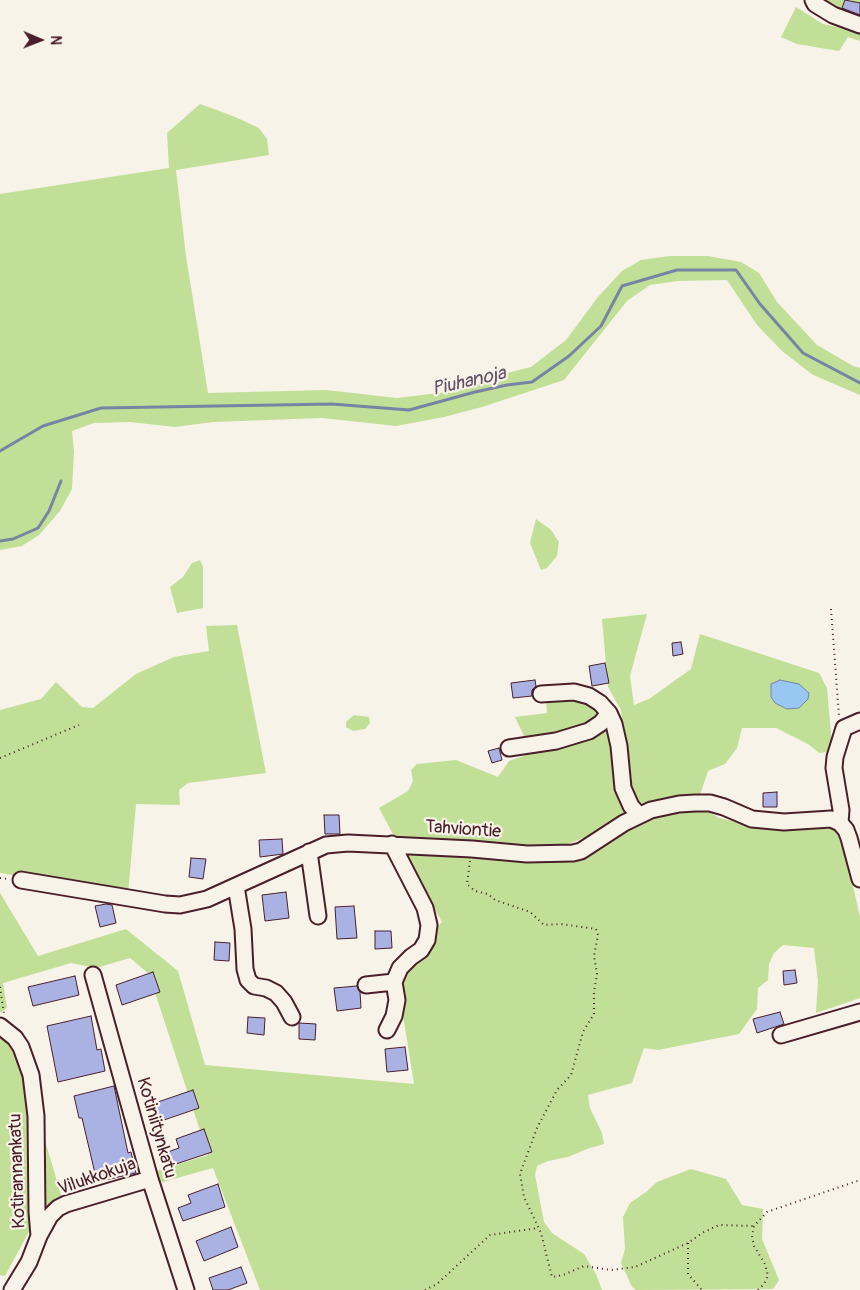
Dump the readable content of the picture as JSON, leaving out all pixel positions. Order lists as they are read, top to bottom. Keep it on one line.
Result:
{"streets":{"street":["Tahviontie","Kotiniitynkatu","Kotirannankatu","Vilukkokuja"]},"crossings":[["Kotiniitynkatu","Vilukkokuja"],["Kotirannankatu","Vilukkokuja"]],"water":["Piuhanoja"],"north":"right"}
